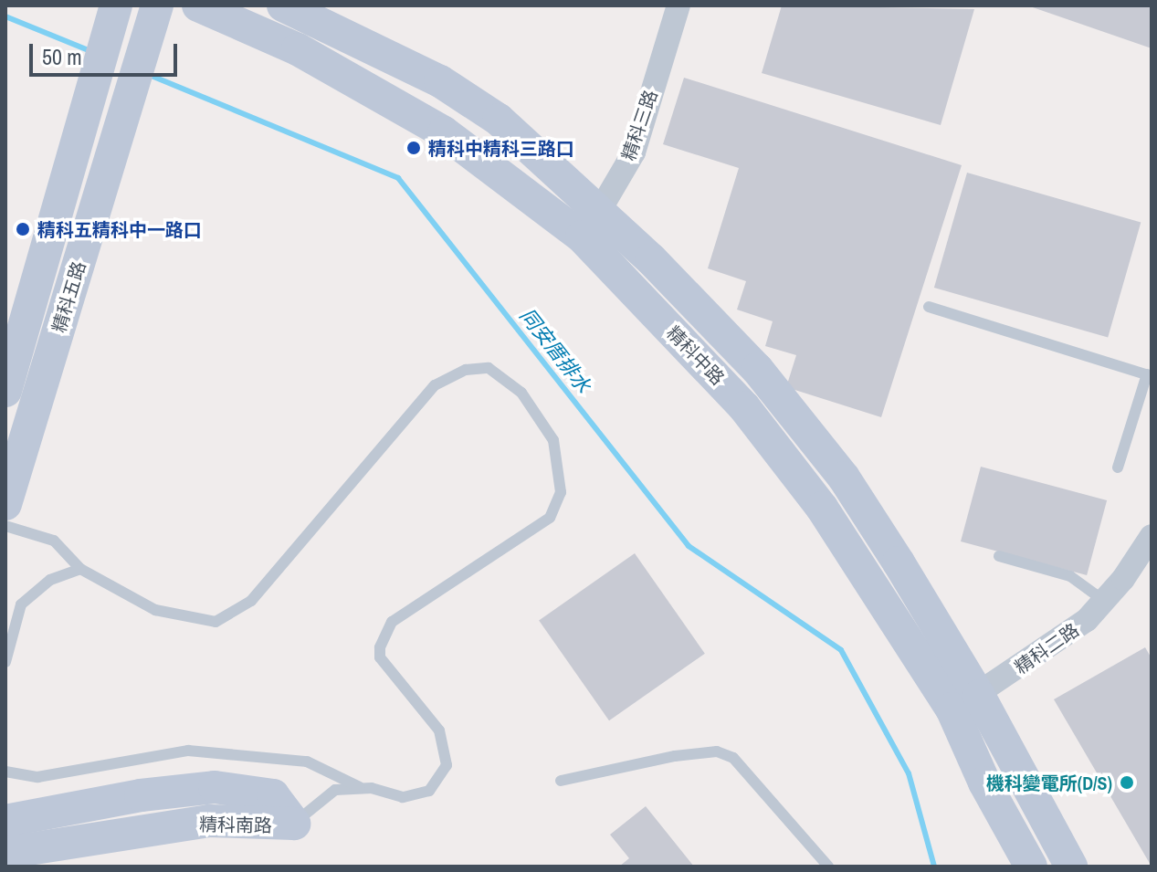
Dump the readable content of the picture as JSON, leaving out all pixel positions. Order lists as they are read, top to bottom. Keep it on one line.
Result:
{"streets":{"street":["精科三路","精科五路","精科中路","精科二路","精科南路"]},"crossings":[["精科三路","精科中路"],["精科中路","精科二路"]],"water":["同安厝排水"],"places":["精科中精科三路口","精科五精科中一路口","機科變電所(D/S)"],"scale_bar":"50 m"}
